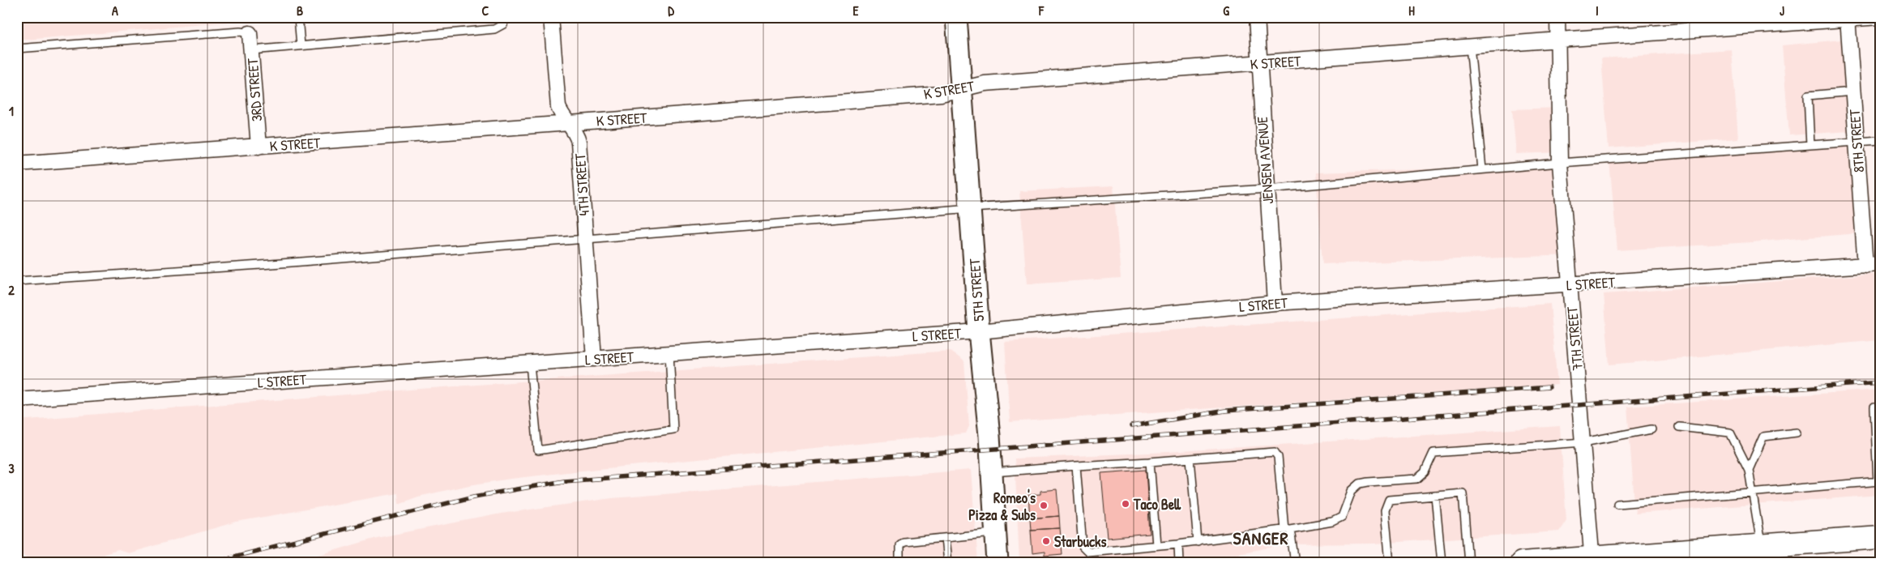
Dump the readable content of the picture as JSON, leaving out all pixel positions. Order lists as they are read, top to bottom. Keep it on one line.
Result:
{"streets":{"street":["K STREET","3RD STREET","8TH STREET","JENSEN AVENUE","4TH STREET","L STREET","5TH STREET","7TH STREET"]},"crossings":[["K STREET","3RD STREET"],["K STREET","8TH STREET"],["K STREET","JENSEN AVENUE"],["K STREET","4TH STREET"],["K STREET","5TH STREET"],["K STREET","7TH STREET"],["8TH STREET","L STREET"],["JENSEN AVENUE","L STREET"],["4TH STREET","L STREET"],["L STREET","5TH STREET"],["L STREET","7TH STREET"]],"districts":["SANGER"],"places":["Taco Bell","Romeo's Pizza & Subs","Starbucks"],"grid":{"columns":["A","B","C","D","E","F","G","H","I","J"],"rows":["1","2","3"]}}
